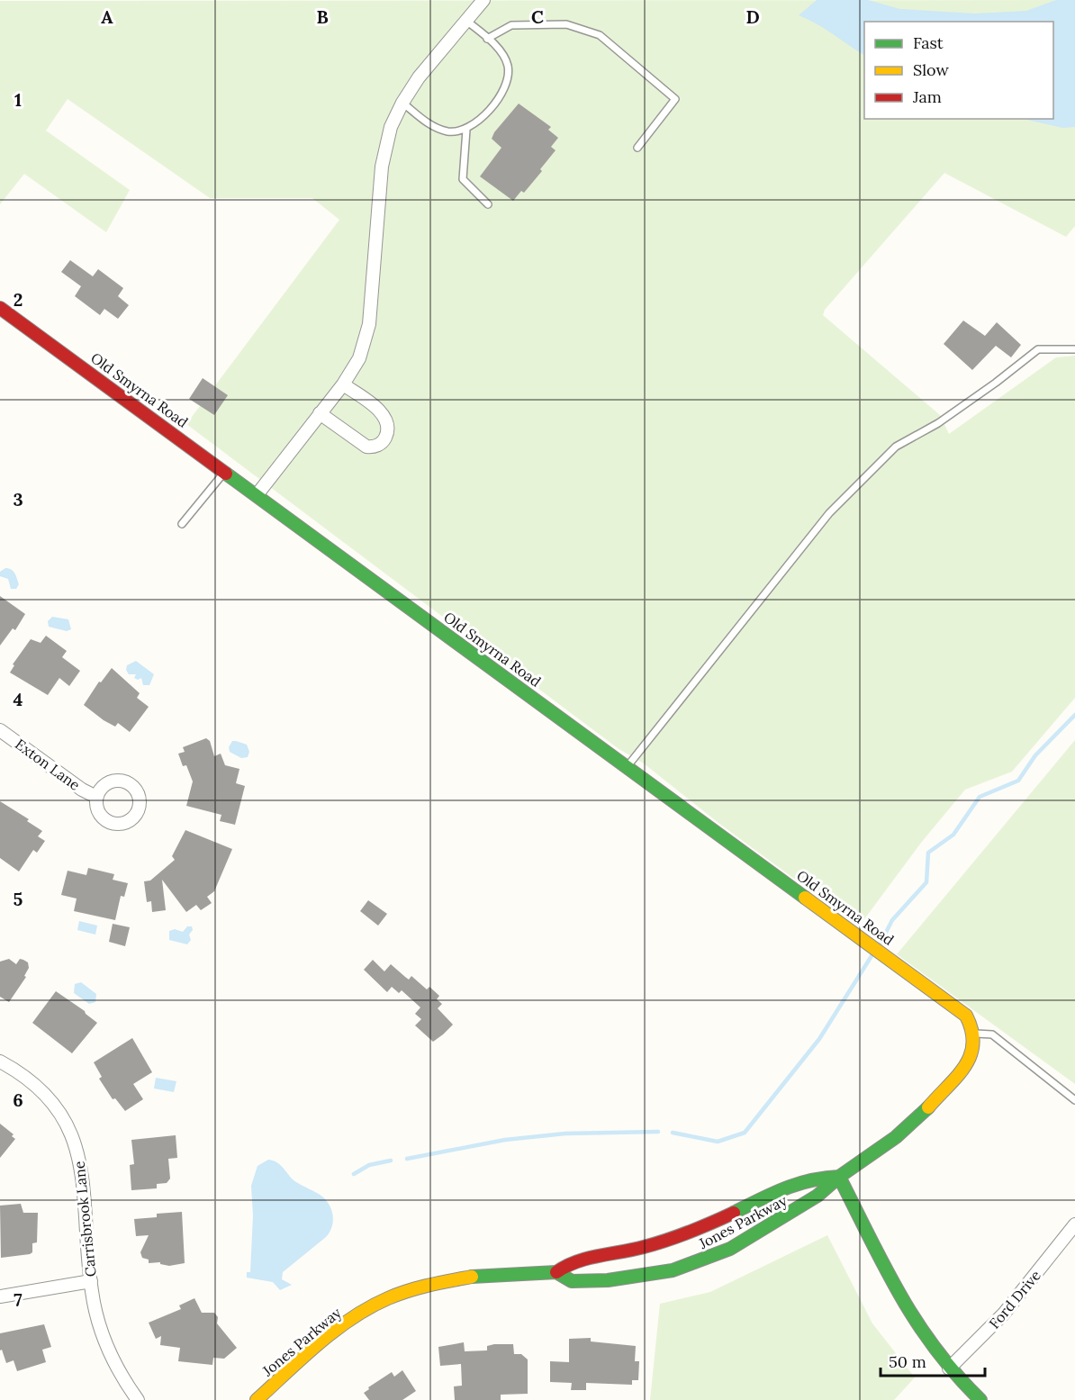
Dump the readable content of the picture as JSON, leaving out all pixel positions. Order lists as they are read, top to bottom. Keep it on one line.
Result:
{"streets":{"street":["Old Smyrna Road","Exton Lane","Carrisbrook Lane","Jones Parkway","Ford Drive"]},"crossings":[["Old Smyrna Road","Jones Parkway"]],"legend":["Fast","Slow","Jam"],"scale_bar":"50 m","grid":{"columns":["A","B","C","D"],"rows":["1","2","3","4","5","6","7"]}}
